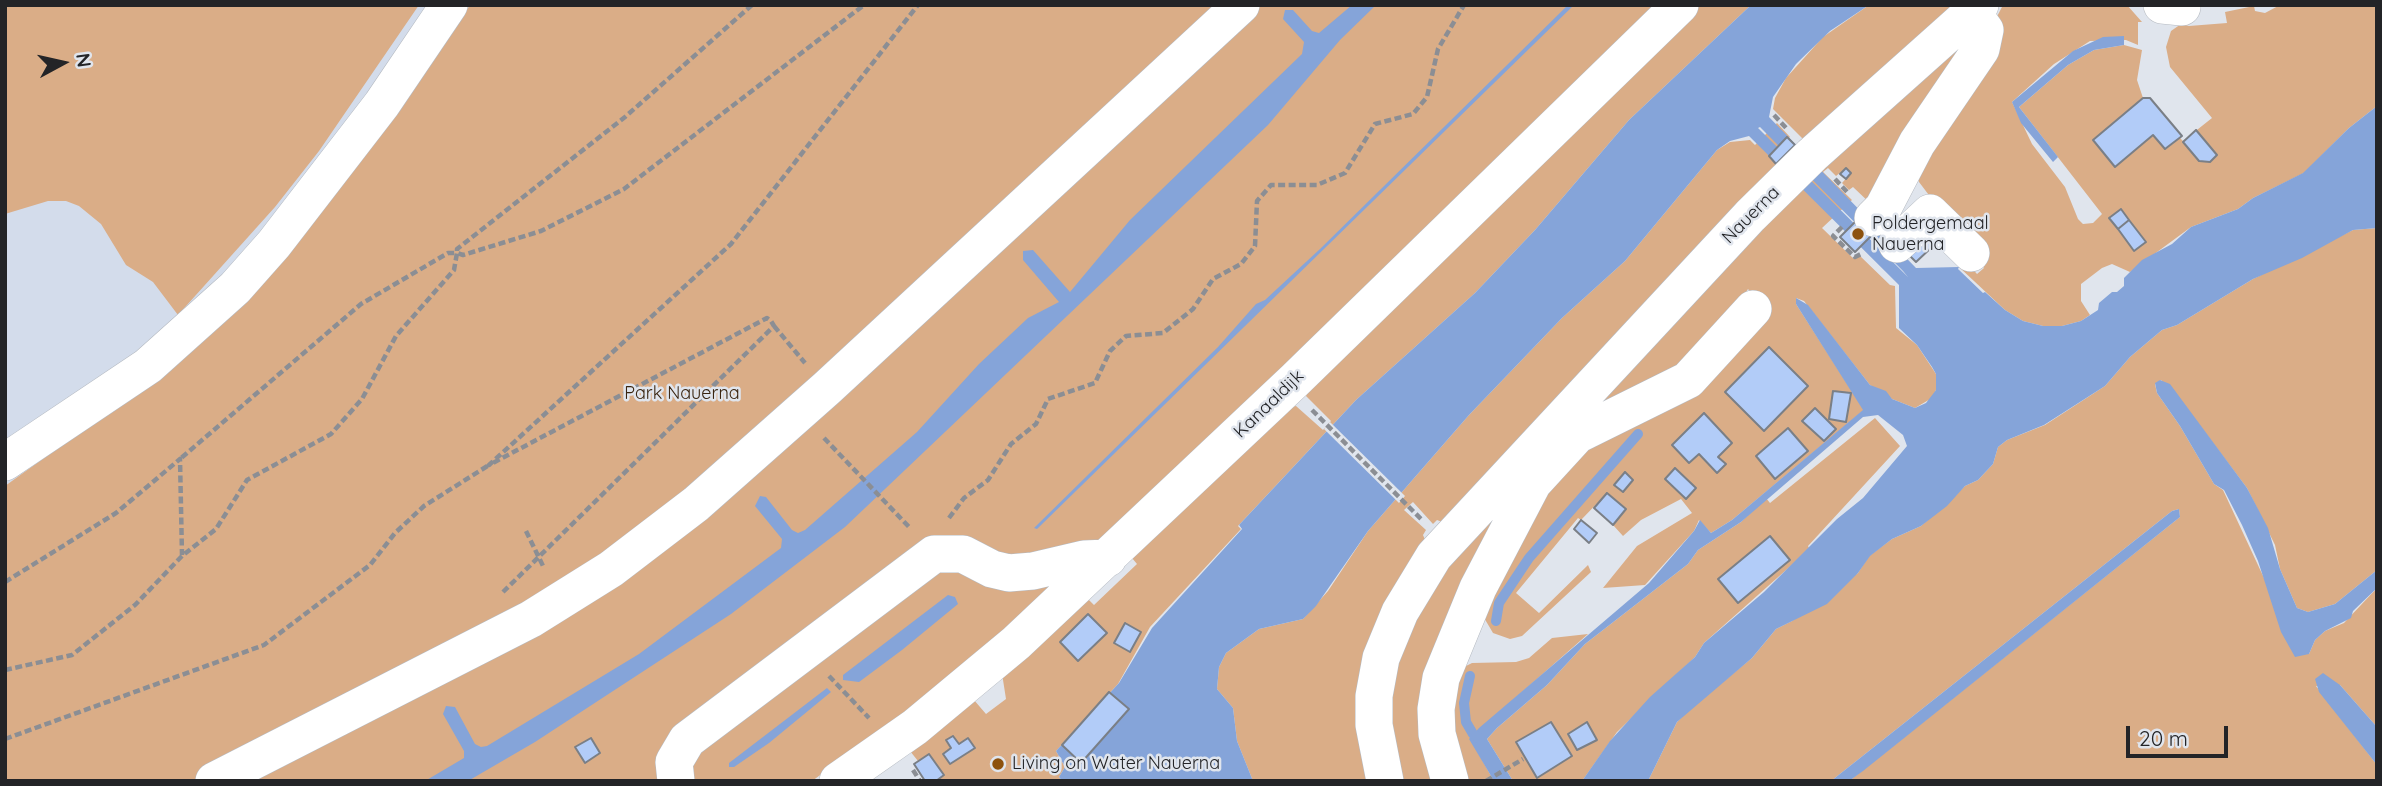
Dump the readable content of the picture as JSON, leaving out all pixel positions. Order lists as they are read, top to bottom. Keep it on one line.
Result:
{"streets":{"street":["Nauerna","Kanaaldijk"]},"parks":["Park Nauerna"],"places":["Poldergemaal Nauerna","Living on Water Nauerna"],"scale_bar":"20 m","north":"right"}
